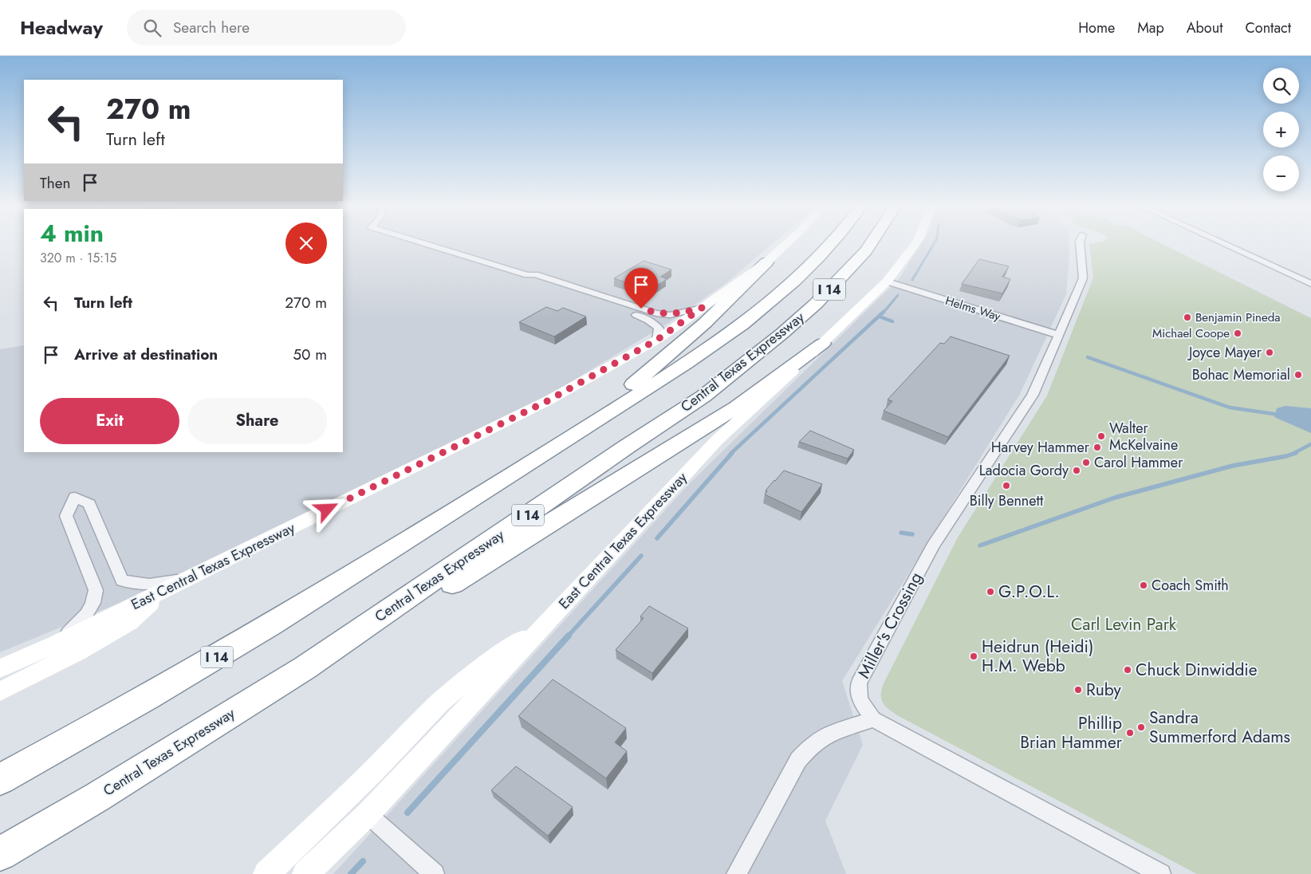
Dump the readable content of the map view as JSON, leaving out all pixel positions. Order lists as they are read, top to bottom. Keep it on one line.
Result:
{"streets":{"highway":["I 14","Central Texas Expressway"],"main road":["East Central Texas Expressway"],"street":["Helms Way","Miller's Crossing"]},"crossings":[["Helms Way","East Central Texas Expressway"],["Helms Way","Miller's Crossing"]],"parks":["Carl Levin Park"],"places":["Benjamin Pineda","Michael Coope","Joyce Mayer","Bohac Memorial","Walter McKelvaine","Harvey Hammer","Carol Hammer","Ladocia Gordy","Billy Bennett","Coach Smith","G.P.O.L.","Heidrun (Heidi) H.M. Webb","Chuck Dinwiddie","Ruby","Sandra Summerford Adams","Phillip Brian Hammer"],"page":{"header":"Headway","search":"Search here","nav":["Home","Map","About","Contact"],"map_buttons":["+","−"],"turn":["270 m","Turn left"],"then":"Then","heading":["4 min","320 m · 15:15"],"list":[{"name":"Turn left","value":"270 m"},{"name":"Arrive at destination","value":"50 m"}],"buttons":["Exit","Share"]}}
